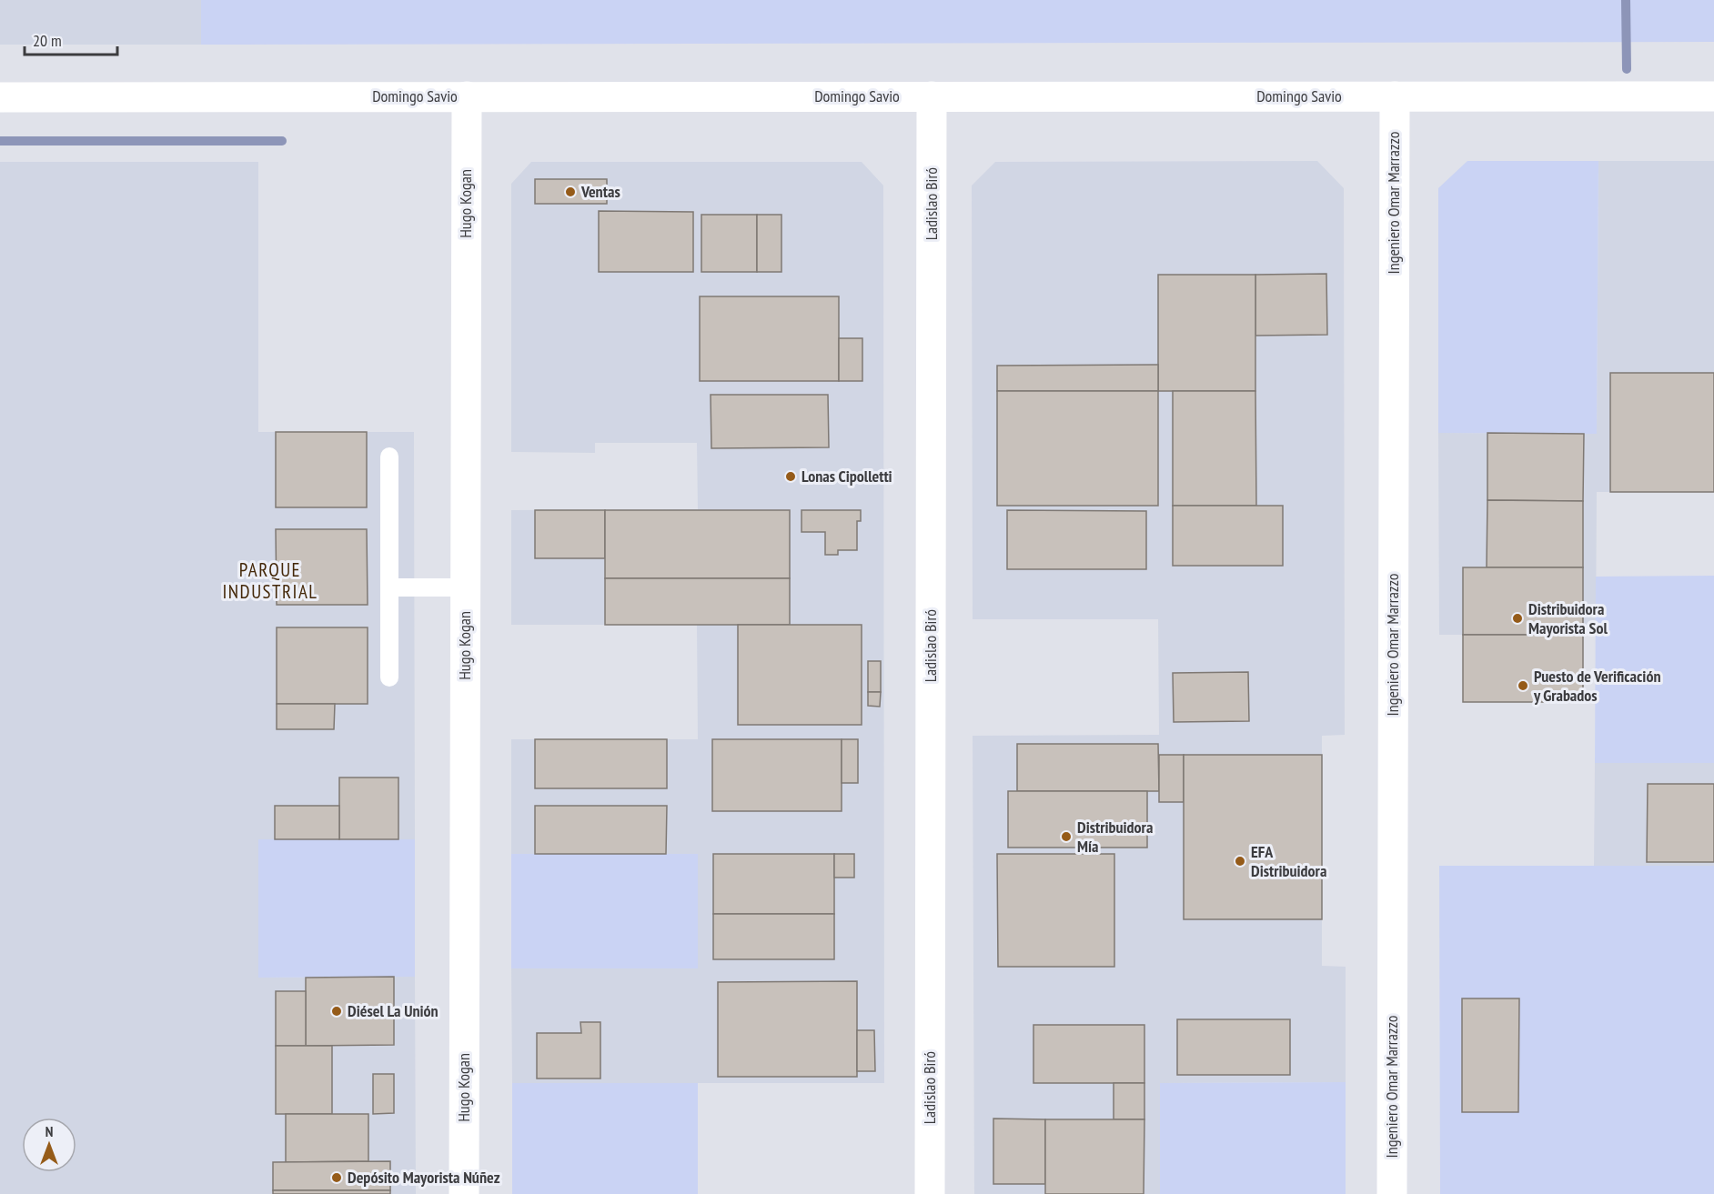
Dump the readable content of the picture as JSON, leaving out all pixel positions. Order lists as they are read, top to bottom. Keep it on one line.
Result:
{"streets":{"street":["Domingo Savio","Ingeniero Omar Marrazzo","Hugo Kogan","Ladislao Biró"]},"crossings":[["Domingo Savio","Ingeniero Omar Marrazzo"],["Domingo Savio","Hugo Kogan"],["Domingo Savio","Ladislao Biró"]],"districts":["PARQUE INDUSTRIAL"],"places":["Ventas","Lonas Cipolletti","Distribuidora Mayorista Sol","Puesto de Verificación y Grabados","Distribuidora Mía","EFA Distribuidora","Diésel La Unión","Depósito Mayorista Núñez"],"scale_bar":"20 m","north":"top"}
